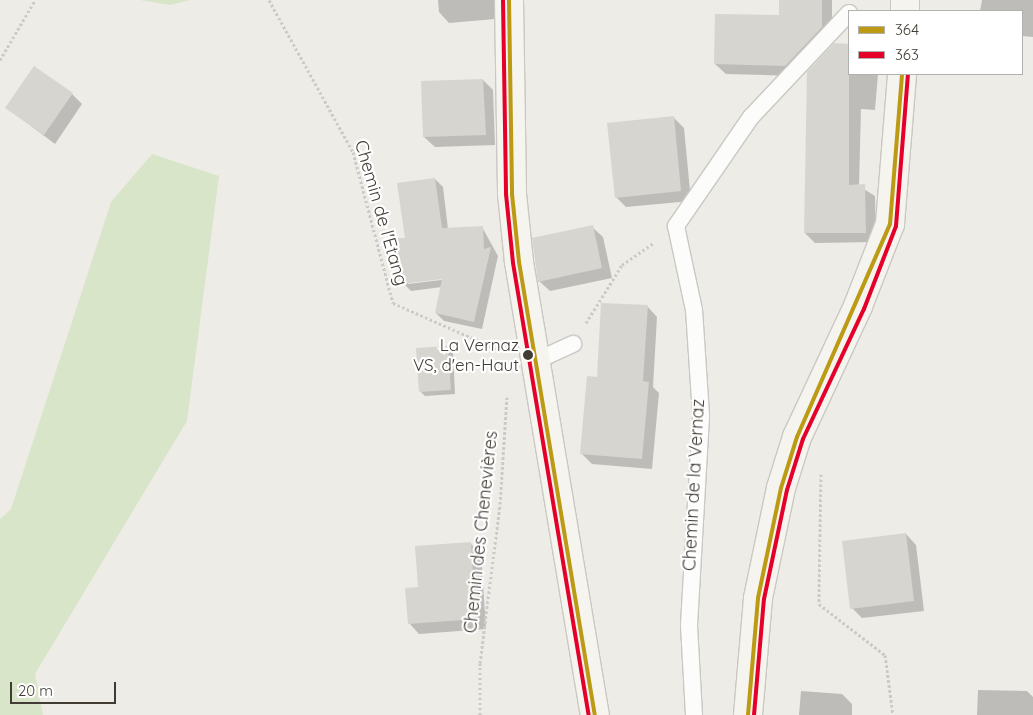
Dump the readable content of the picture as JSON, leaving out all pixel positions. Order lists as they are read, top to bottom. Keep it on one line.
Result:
{"streets":{"lane":["Chemin de la Vernaz"],"path":["Chemin de l'Etang","Chemin des Chenevières"]},"places":["La Vernaz VS, d'en-Haut"],"lines":["transit line 364","transit line 363"],"legend":["364","363"],"scale_bar":"20 m"}
